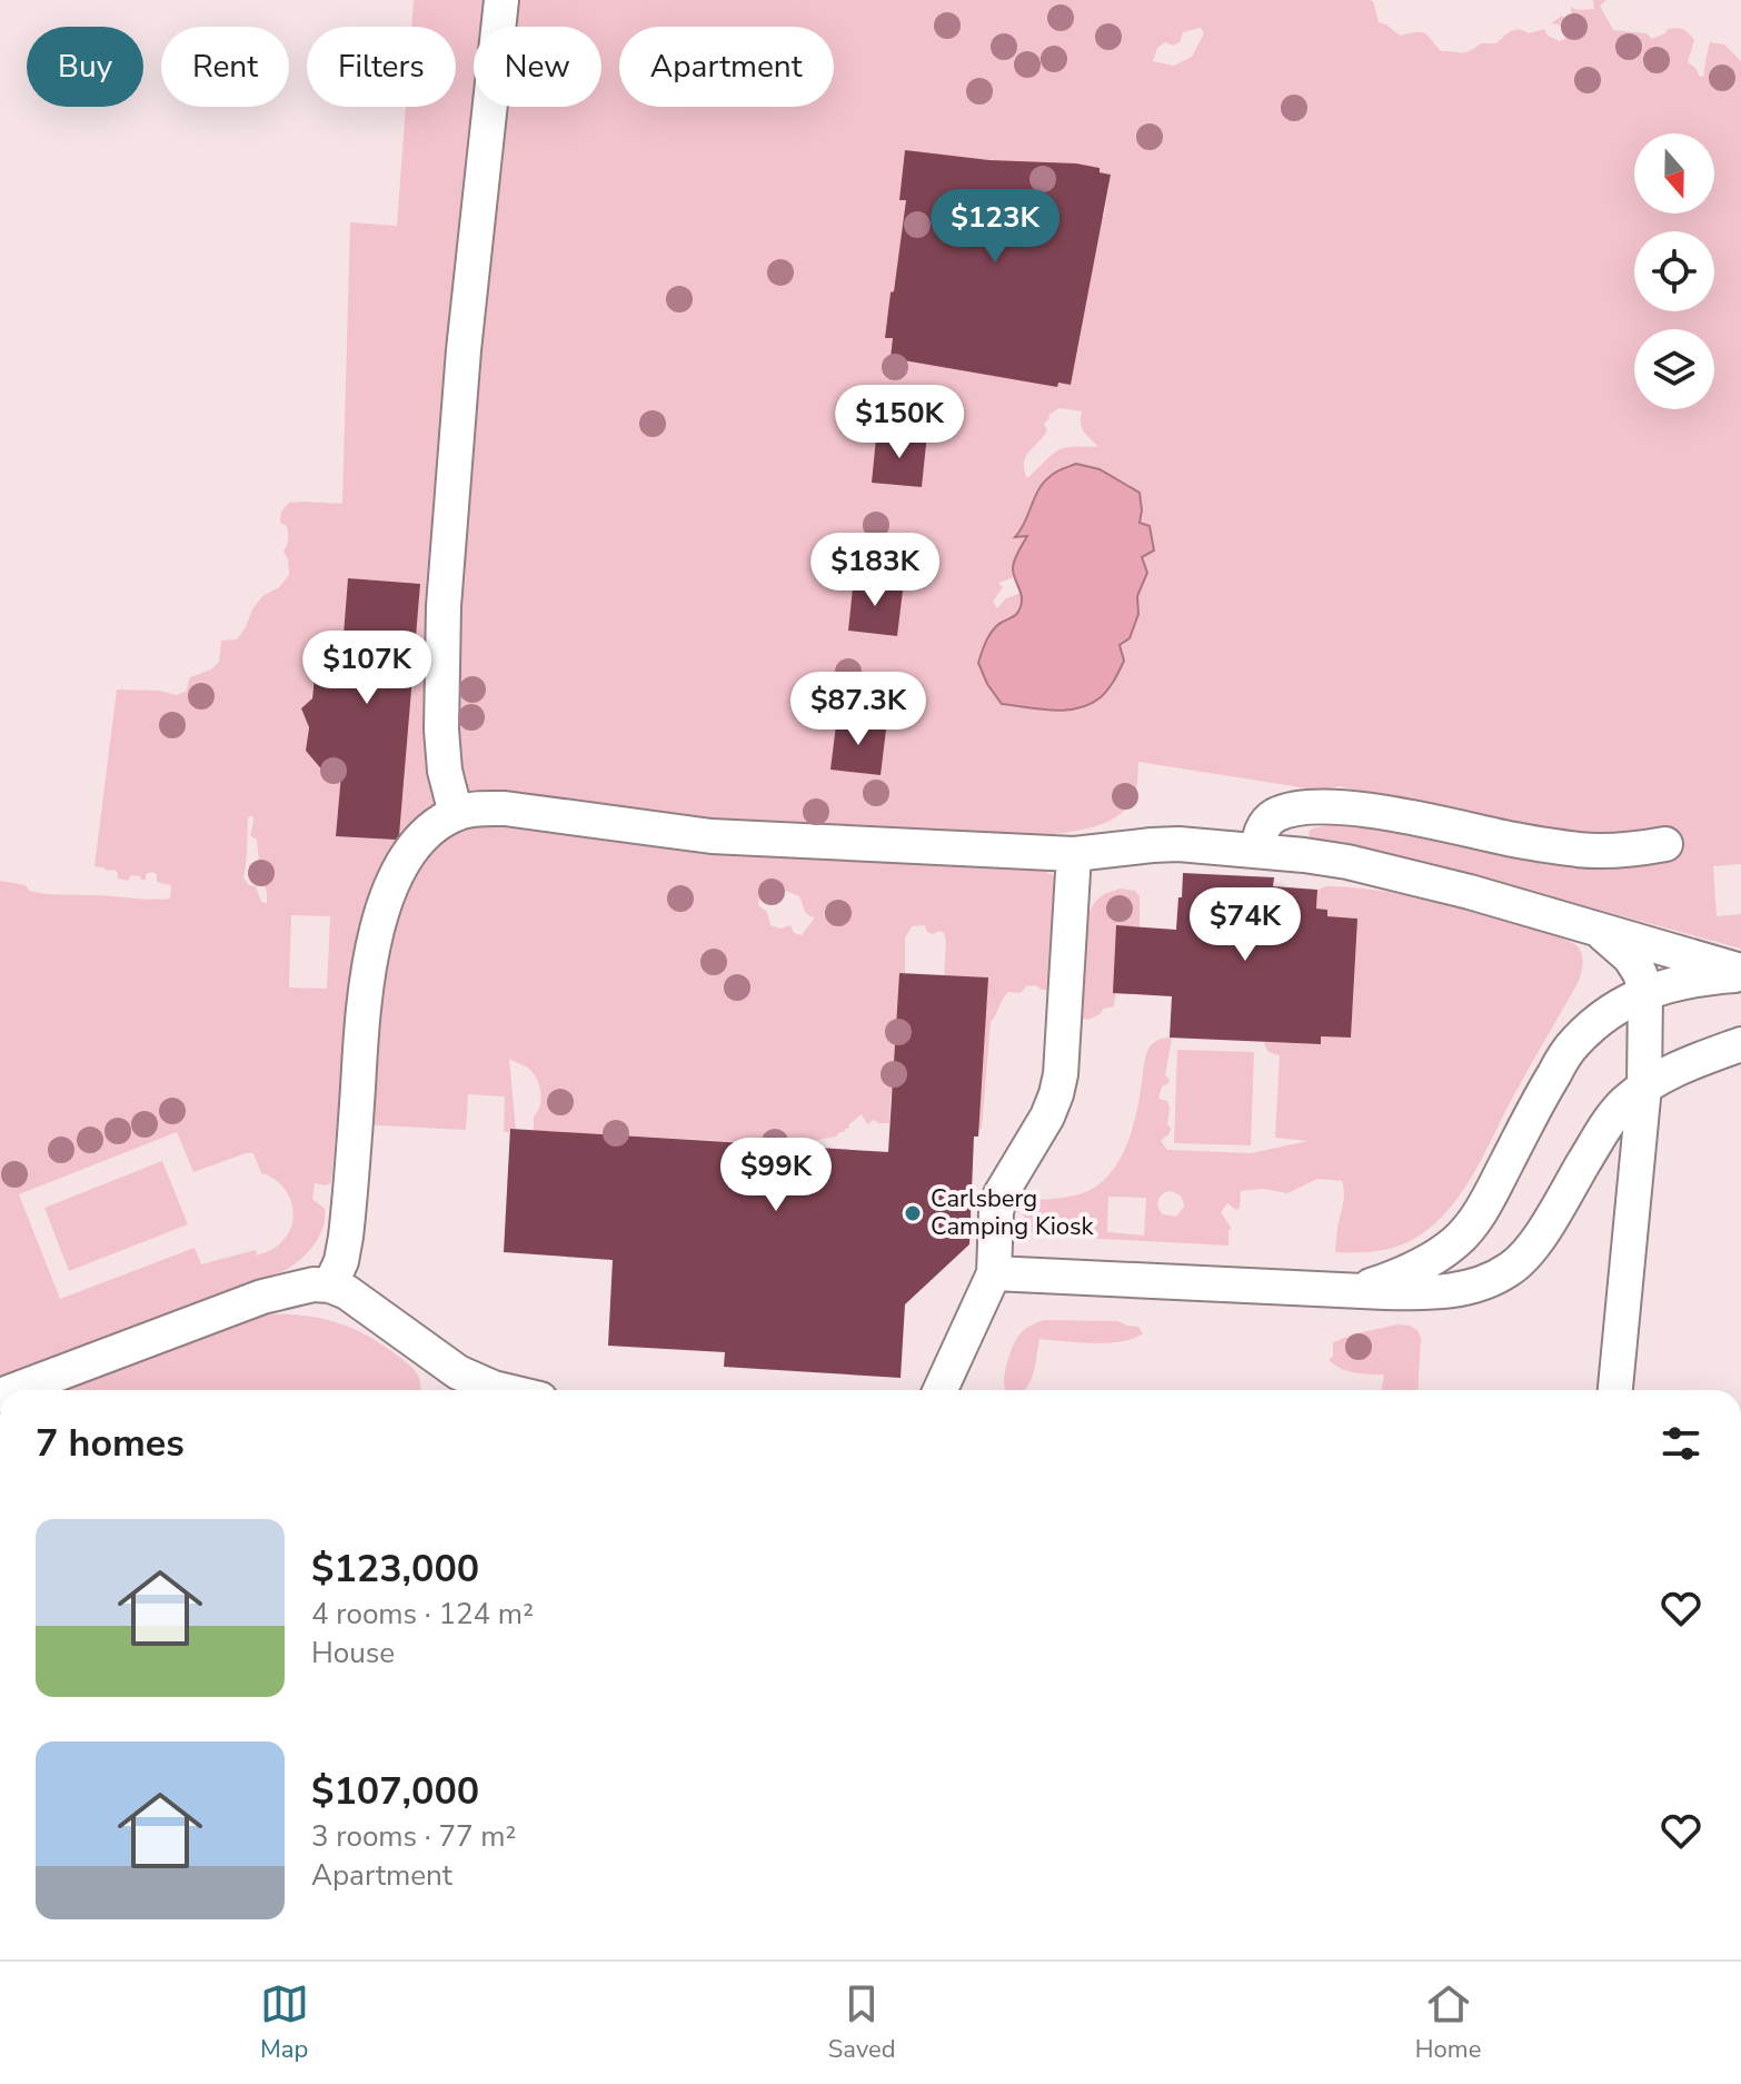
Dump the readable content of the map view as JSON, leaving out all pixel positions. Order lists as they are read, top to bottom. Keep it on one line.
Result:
{"places":["Carlsberg Camping Kiosk"],"north":"bottom","page":{"chip":["Buy","Rent","Filters","New","Apartment"],"price":["$123K","$150K","$183K","$107K","$87.3K","$74K","$99K"],"heading":"7 homes","list":[{"name":"$123,000","note":"4 rooms · 124 m² · House"},{"name":"$107,000","note":"3 rooms · 77 m² · Apartment"}],"tabs":["Map","Saved","Home"]}}
